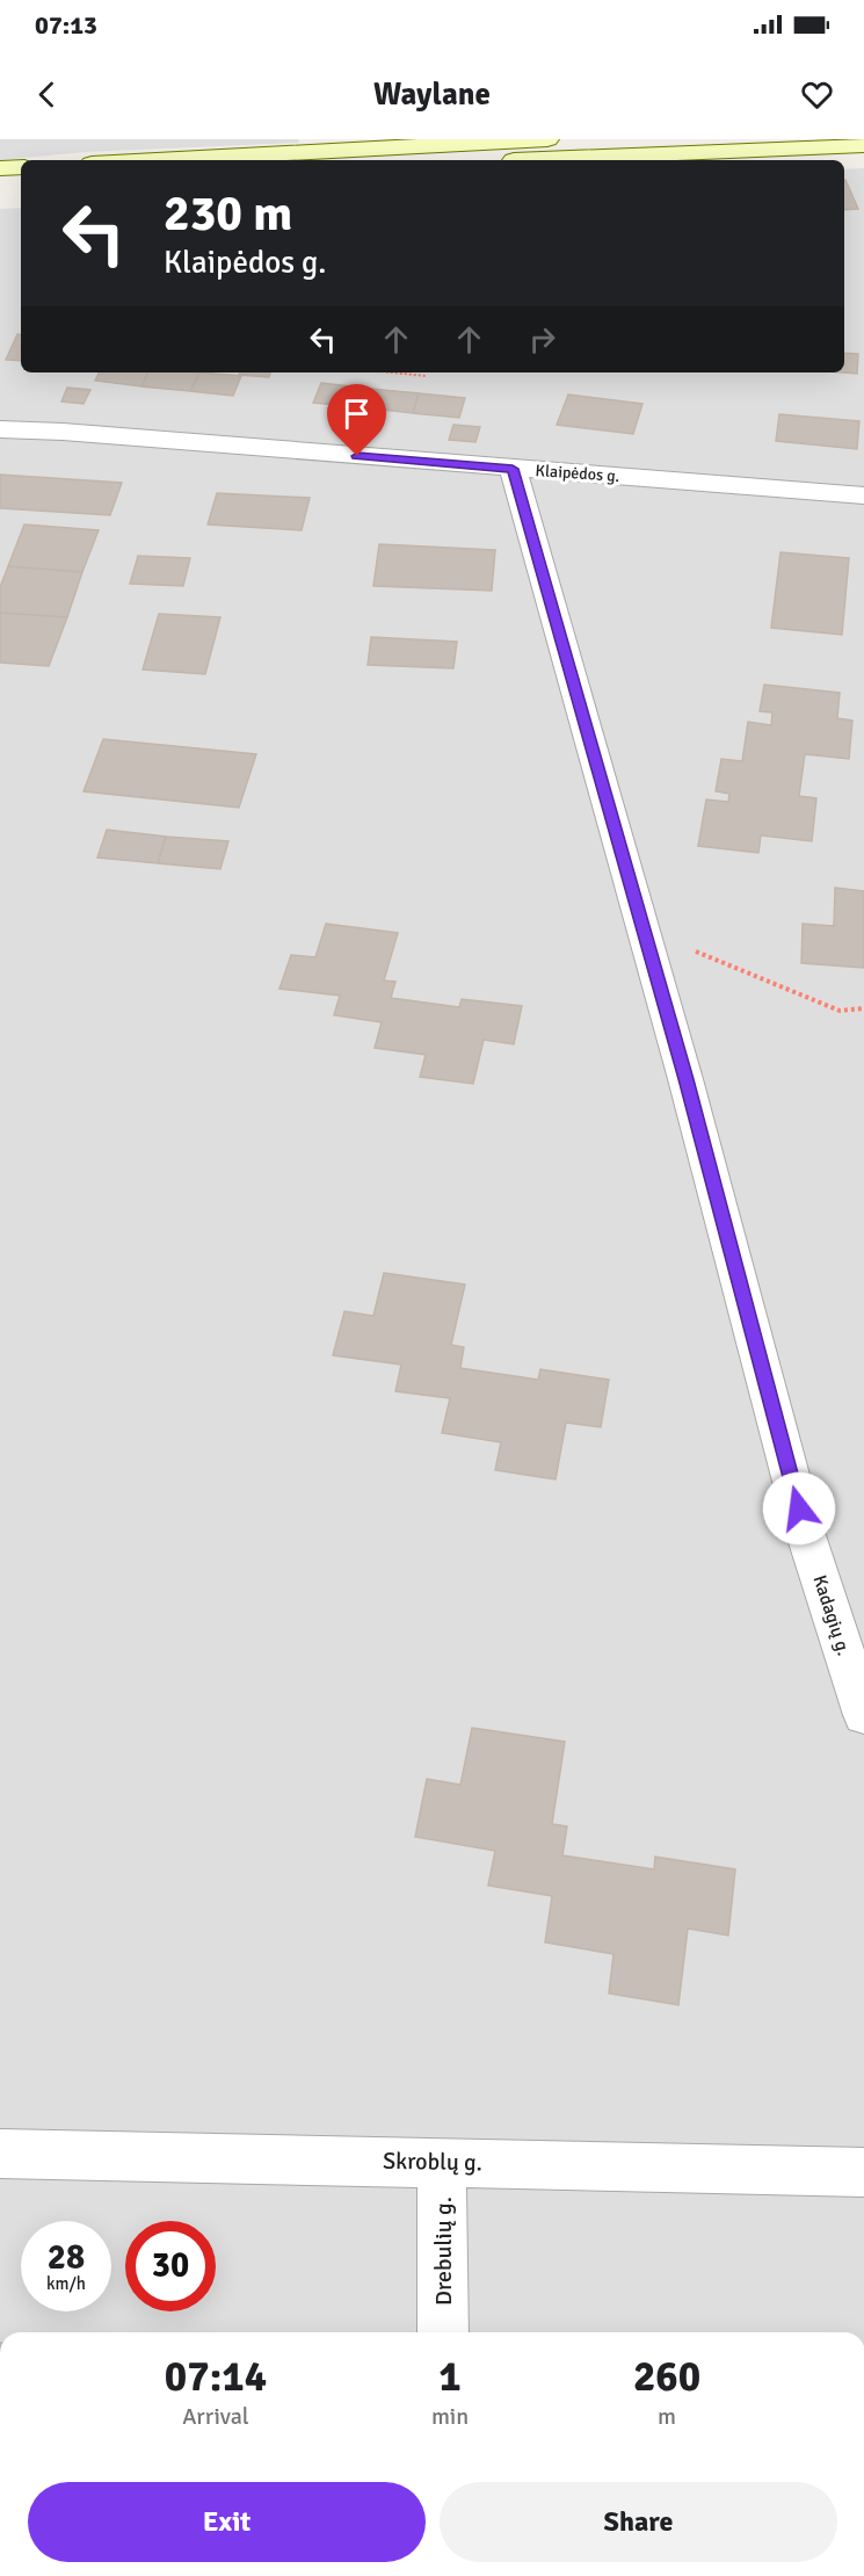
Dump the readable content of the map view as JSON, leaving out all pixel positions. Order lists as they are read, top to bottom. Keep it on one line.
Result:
{"streets":{"street":["Klaipėdos g.","Kadagių g.","Skroblų g.","Drebulių g."]},"crossings":[["Klaipėdos g.","Kadagių g."],["Skroblų g.","Drebulių g."]],"page":{"status":"07:13","header":"Waylane","turn":["230 m","Klaipėdos g."],"speed":"28 km/h","limit":"30","eta":["07:14","Arrival","1","min","260","m"],"buttons":["Exit","Share"]}}
